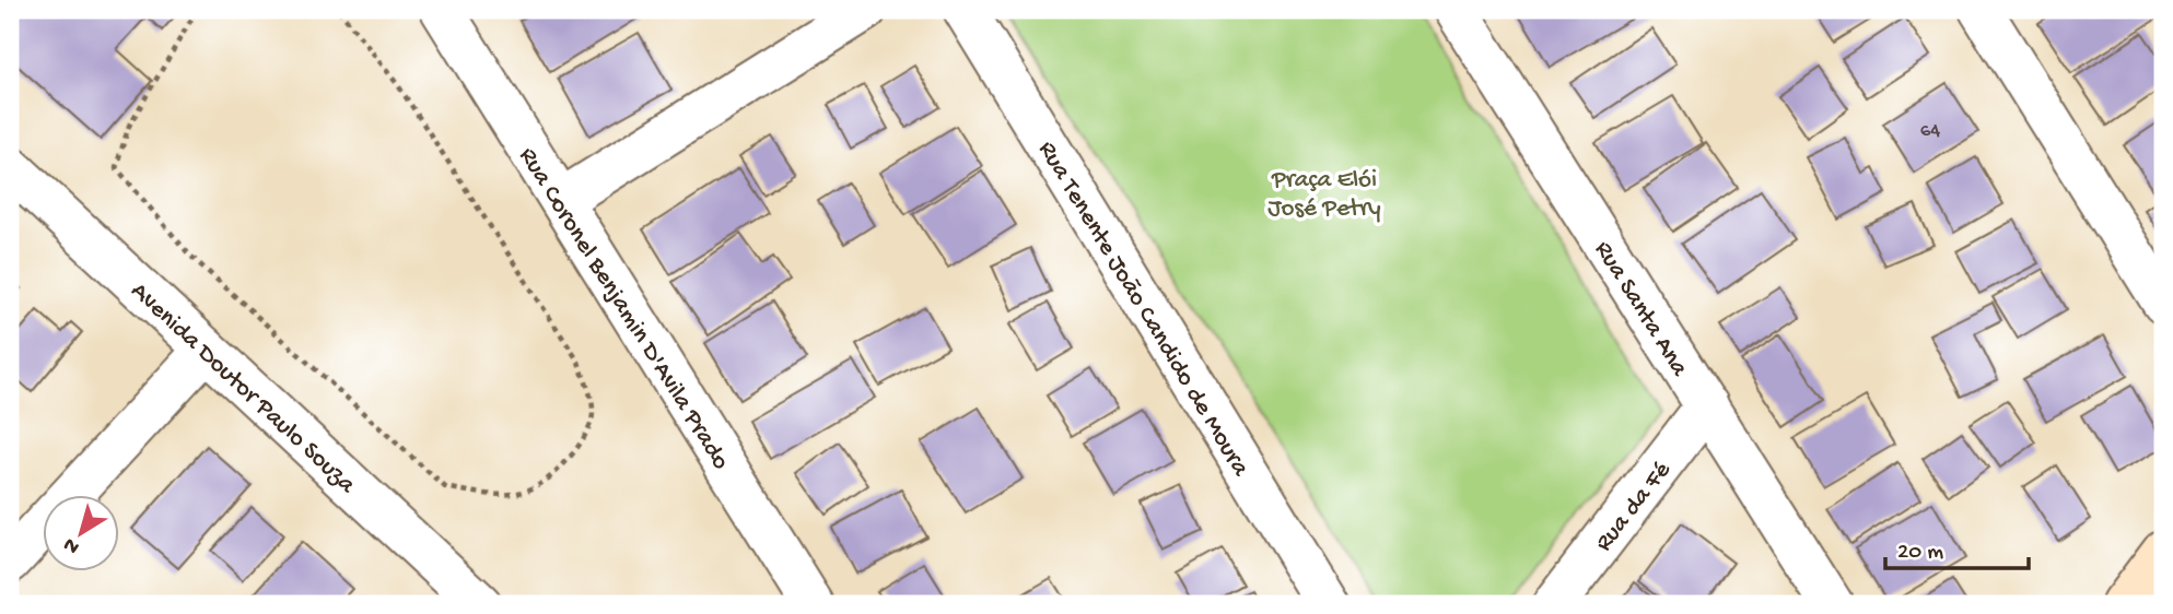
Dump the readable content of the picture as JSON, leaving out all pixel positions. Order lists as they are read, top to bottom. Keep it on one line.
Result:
{"streets":{"street":["Rua Coronel Benjamin D'Avila Prado","Rua Tenente João Candido de Moura","Rua Santa Ana","Avenida Doutor Paulo Souza","Rua da Fé"]},"crossings":[["Rua Santa Ana","Rua da Fé"]],"parks":["Praça Elói José Petry"],"house_numbers":["64"],"scale_bar":"20 m","north":"bottom left"}
